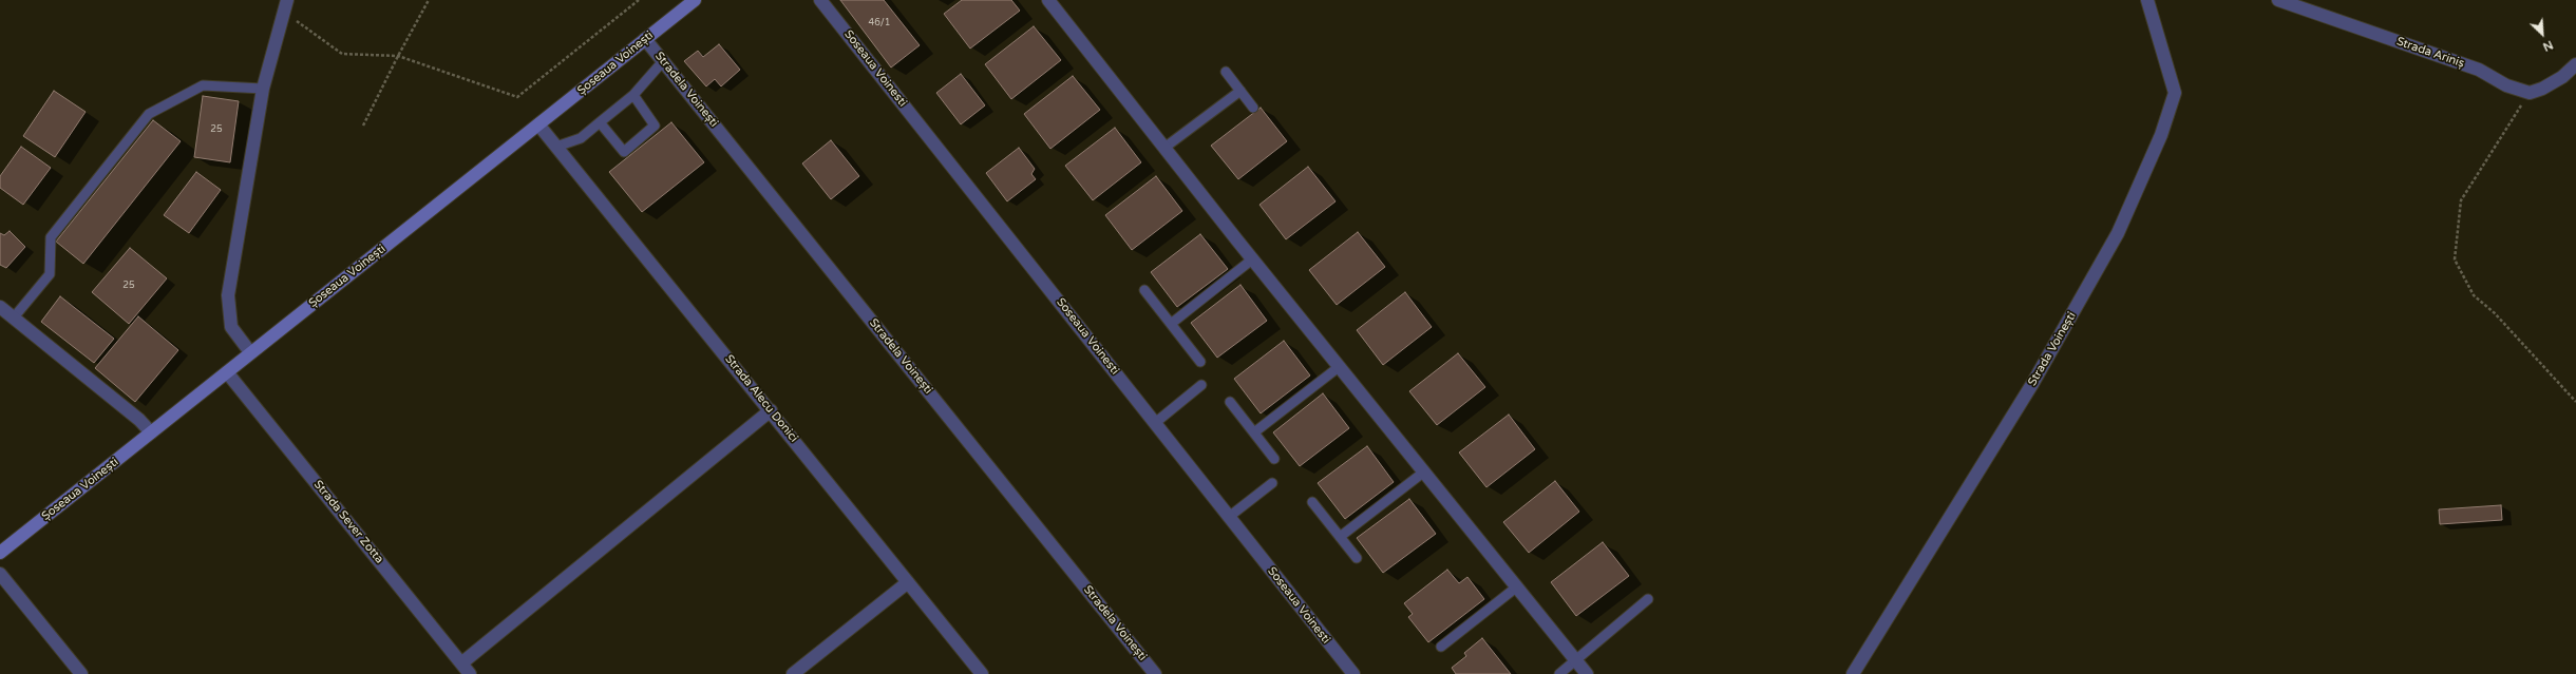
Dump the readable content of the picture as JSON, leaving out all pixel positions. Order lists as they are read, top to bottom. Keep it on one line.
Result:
{"streets":{"main road":["Șoseaua Voinești"],"street":["Strada Ariniș","Soseaua Voinesti","Stradela Voinești","Strada Voinești","Strada Alecu Donici","Strada Sever Zotta"]},"crossings":[["Șoseaua Voinești","Stradela Voinești"],["Șoseaua Voinești","Strada Alecu Donici"],["Șoseaua Voinești","Strada Sever Zotta"]],"house_numbers":["46/1","25","25"],"north":"bottom right"}
